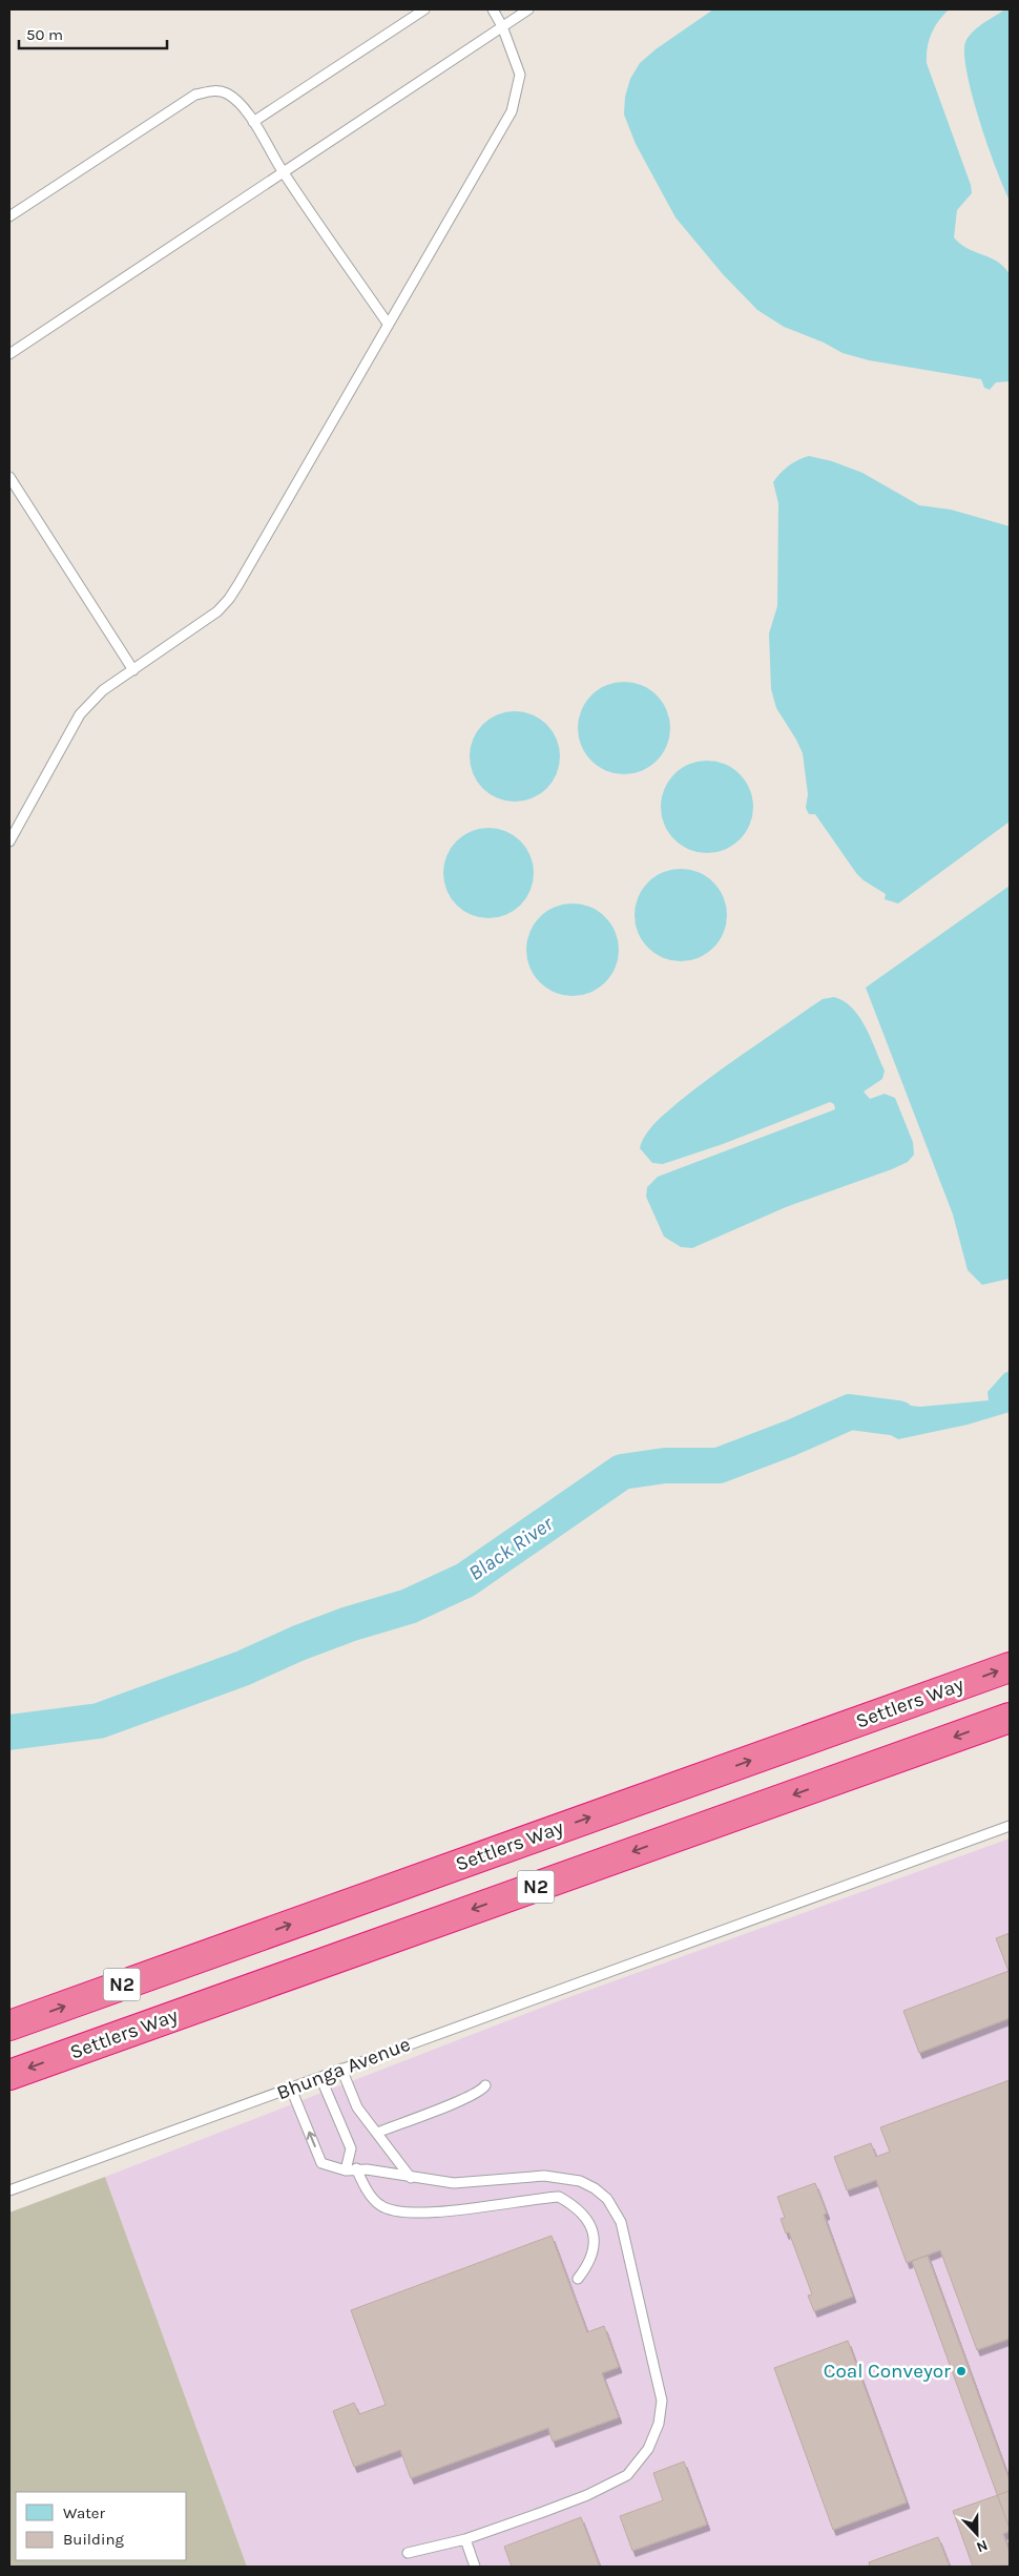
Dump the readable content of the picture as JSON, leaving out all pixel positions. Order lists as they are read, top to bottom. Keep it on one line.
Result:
{"streets":{"highway":["Settlers Way","N2"],"lane":["Bhunga Avenue"]},"water":["Black River"],"places":["Coal Conveyor"],"legend":["Water","Building"],"scale_bar":"50 m","north":"bottom"}
